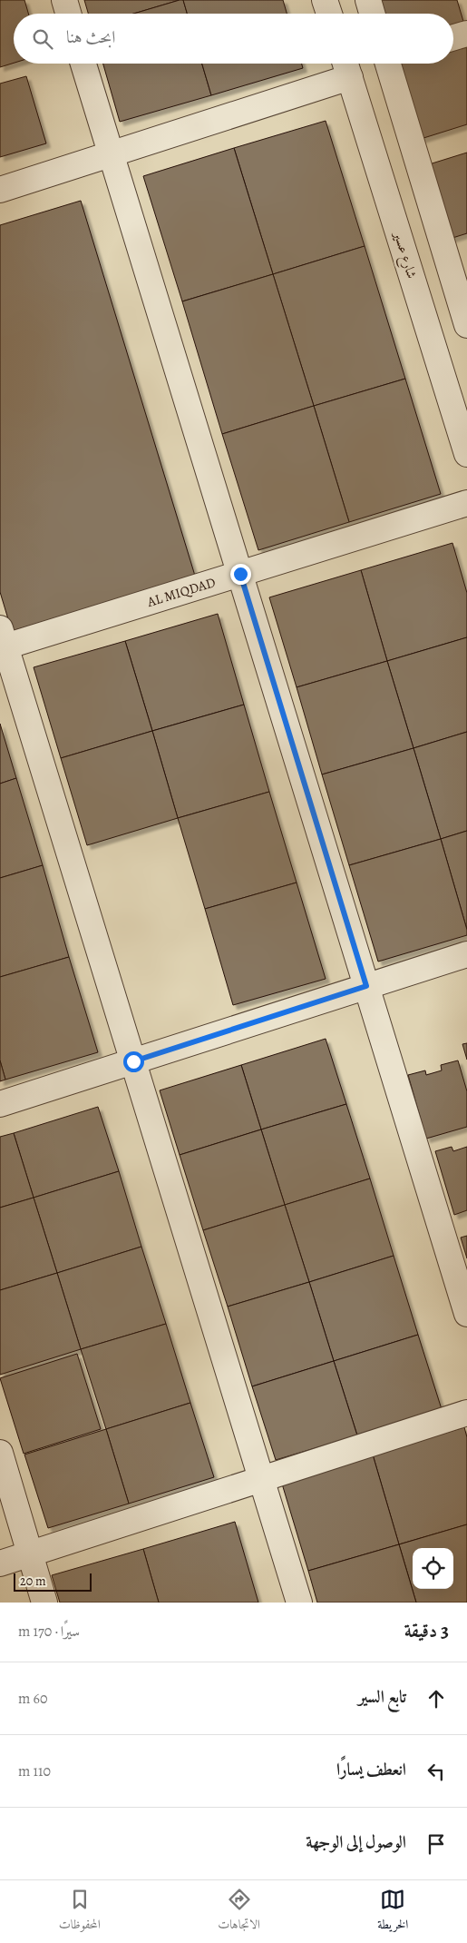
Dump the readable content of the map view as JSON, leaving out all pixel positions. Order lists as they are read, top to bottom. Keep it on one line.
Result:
{"streets":{"street":["شارع عسير","AL MIQDAD"]},"scale_bar":"20 m","page":{"search":"ابحث هنا","scale":"20 m","heading":["3 دقيقة","سيرًا · 170 m"],"list":[["تابع السير","60 m"],["انعطف يسارًا","110 m"],"الوصول إلى الوجهة"],"nav":["الخريطة","الاتجاهات","المحفوظات"]}}
